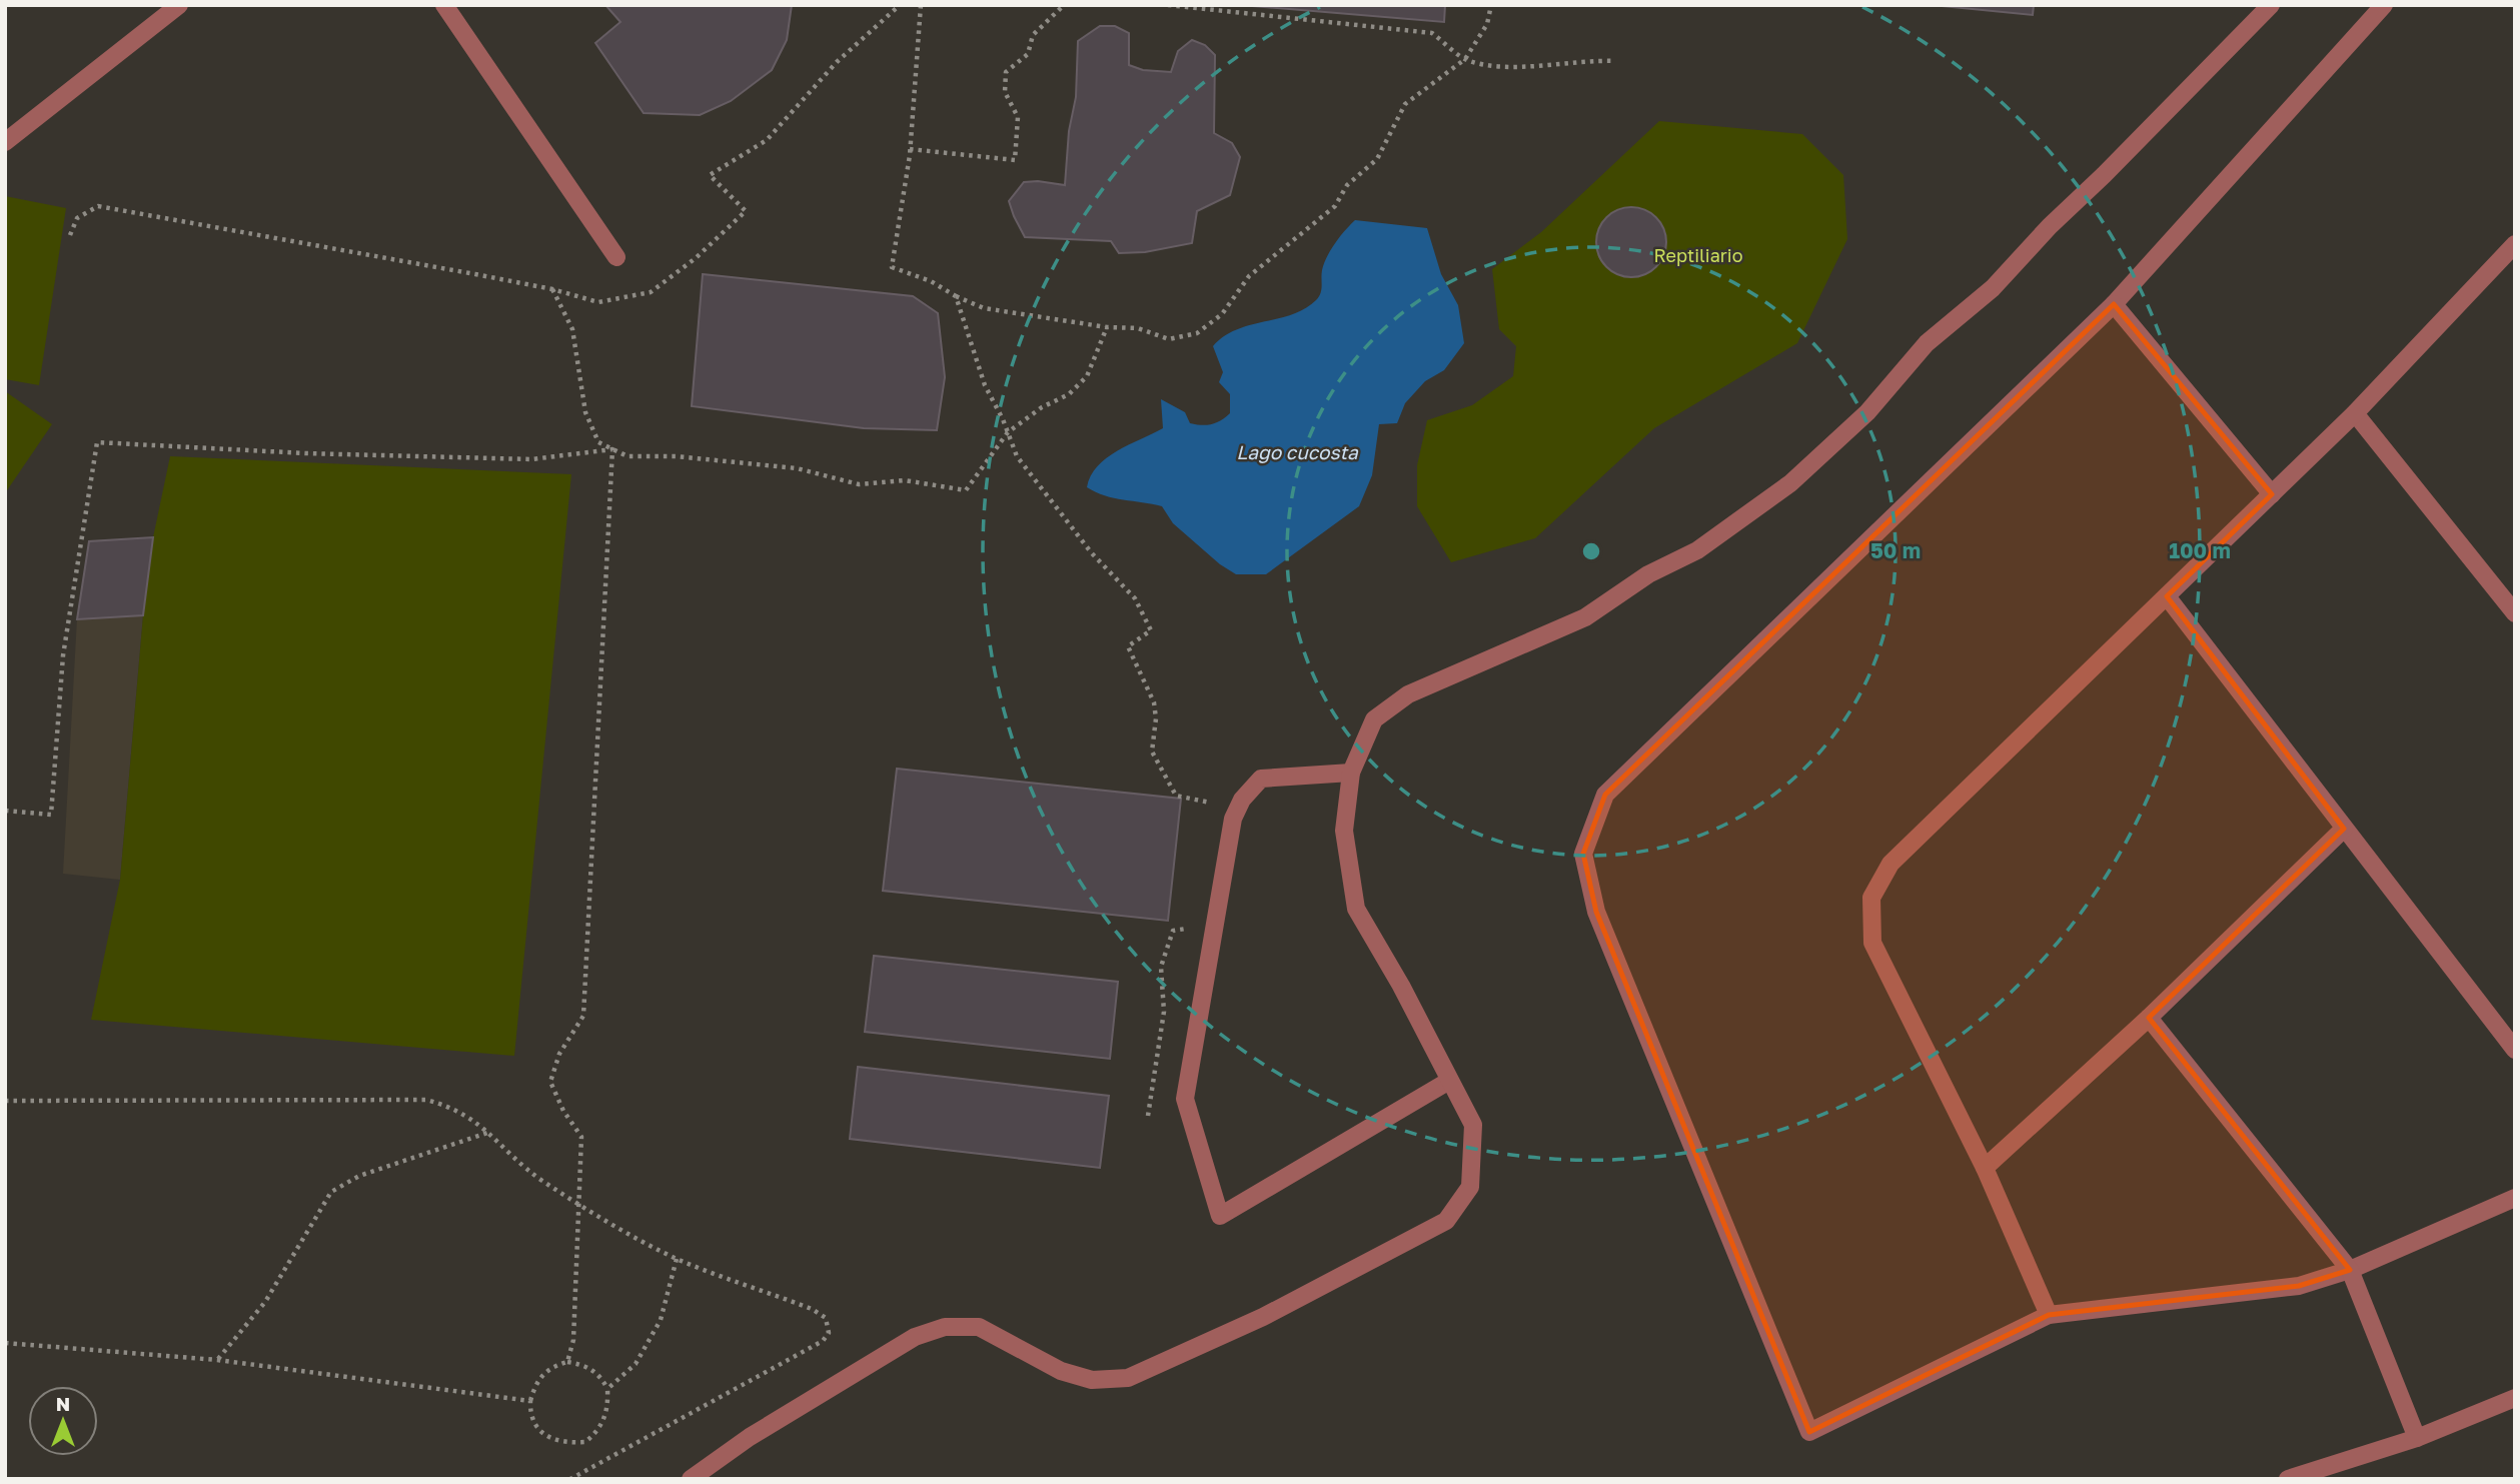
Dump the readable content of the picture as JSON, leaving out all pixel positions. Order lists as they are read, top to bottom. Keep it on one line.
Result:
{"water":["Lago cucosta"],"parks":["Reptiliario"],"north":"top","rings":["50 m","100 m"]}
